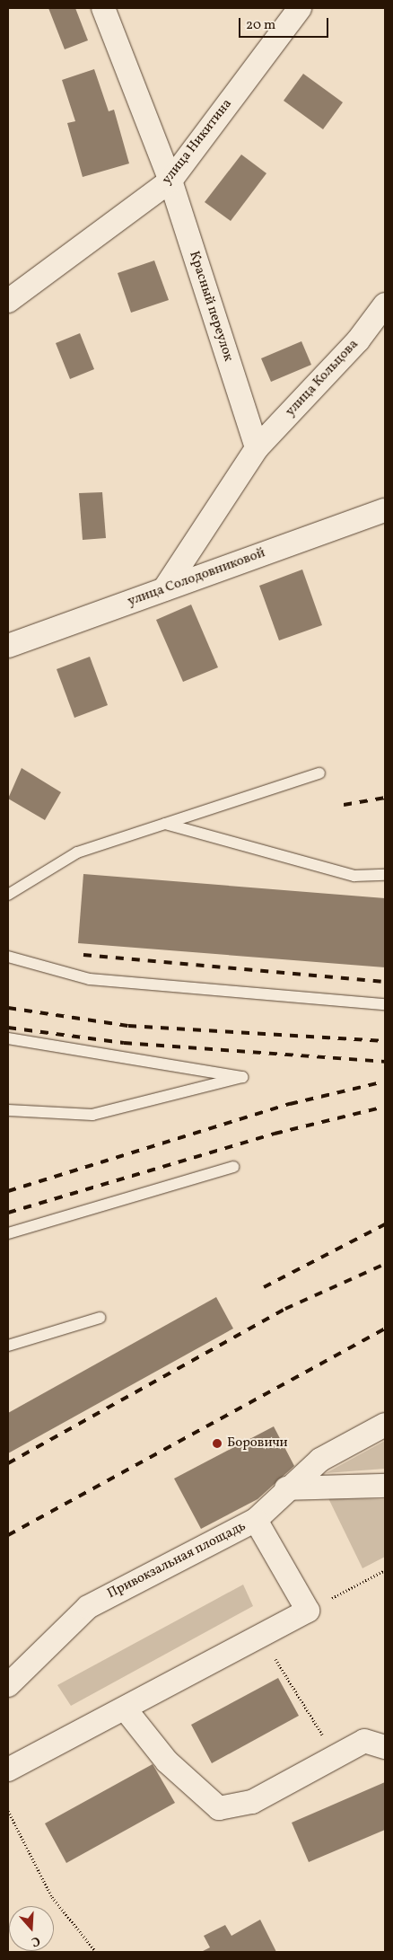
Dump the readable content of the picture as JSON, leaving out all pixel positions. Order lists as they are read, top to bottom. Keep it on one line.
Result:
{"streets":{"street":["улица Никитина","Красный переулок","улица Кольцова","улица Солодовниковой","Привокзальная площадь"]},"crossings":[["улица Никитина","Красный переулок"],["Красный переулок","улица Кольцова"]],"places":["Боровичи"],"scale_bar":"20 m","north":"bottom"}
